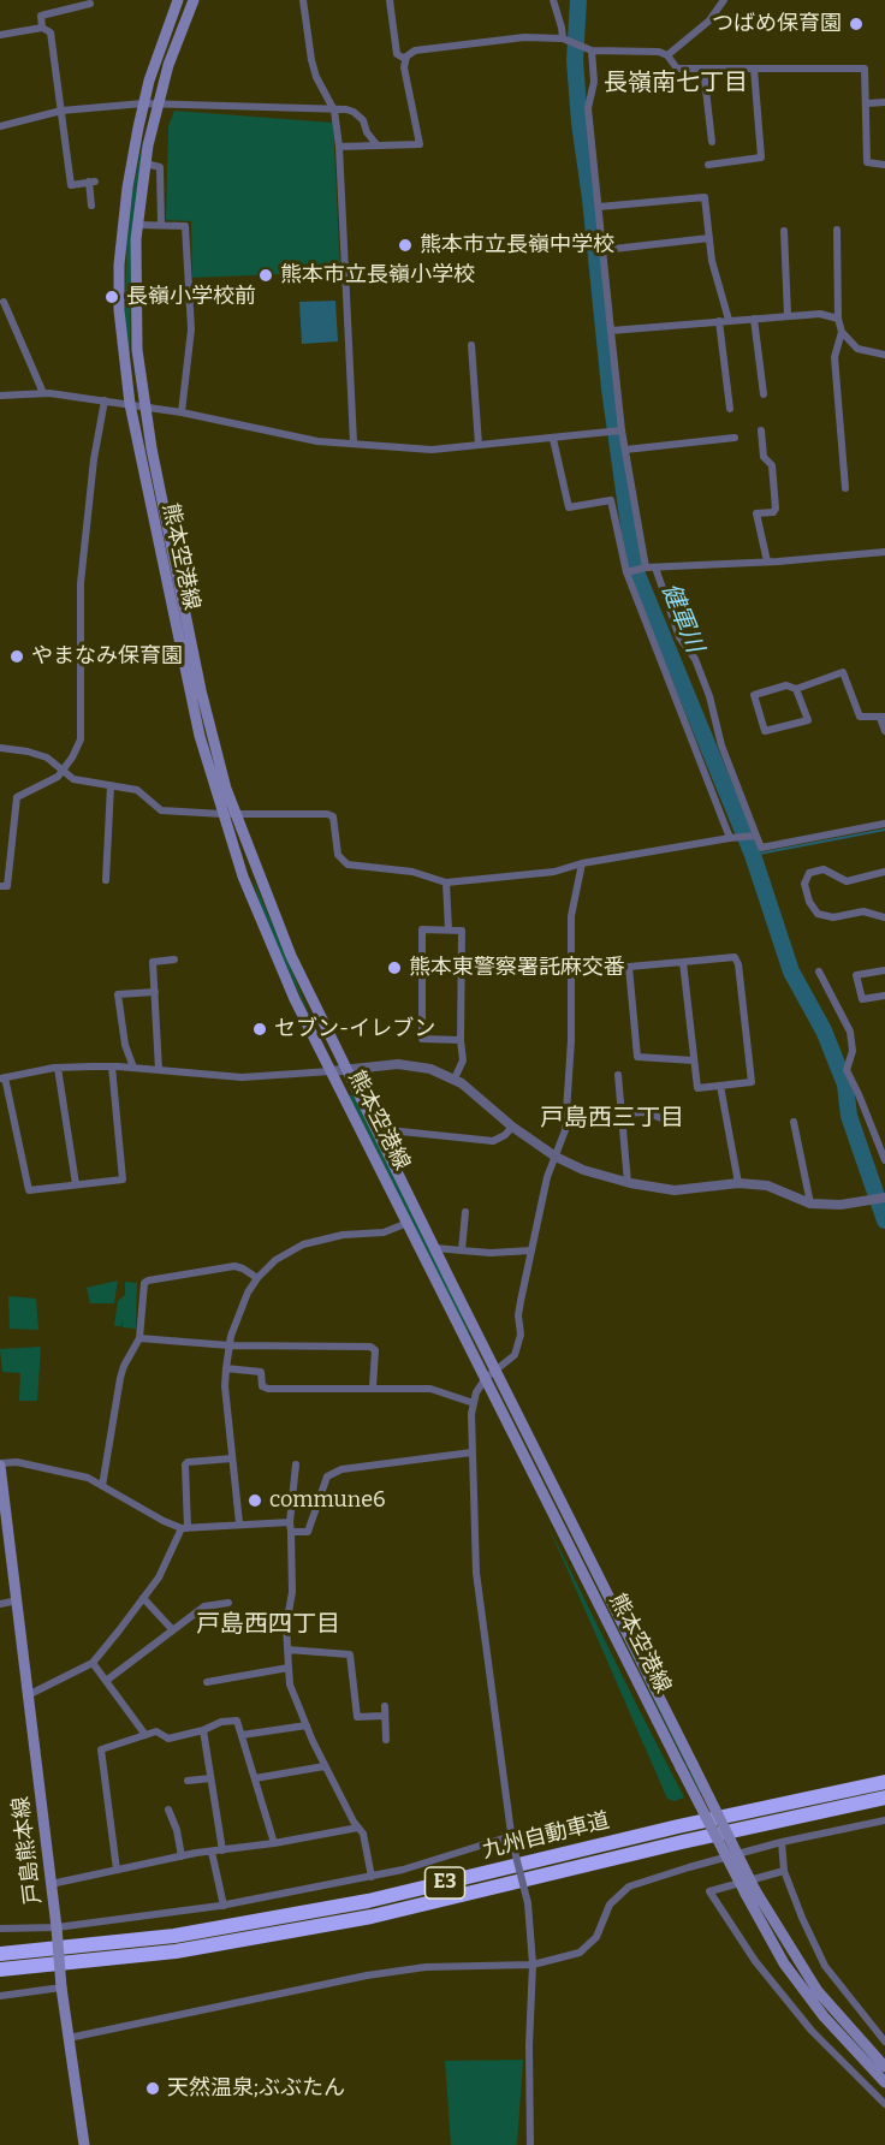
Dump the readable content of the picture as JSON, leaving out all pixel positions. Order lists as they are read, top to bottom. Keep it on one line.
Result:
{"streets":{"highway":["九州自動車道","E3"],"main road":["熊本空港線","戸島熊本線"]},"districts":["長嶺南七丁目","戸島西三丁目","戸島西四丁目"],"water":["健軍川"],"places":["つばめ保育園","熊本市立長嶺中学校","熊本市立長嶺小学校","長嶺小学校前","やまなみ保育園","熊本東警察署託麻交番","セブン-イレブン","commune6","天然温泉;ぶぶたん"]}
